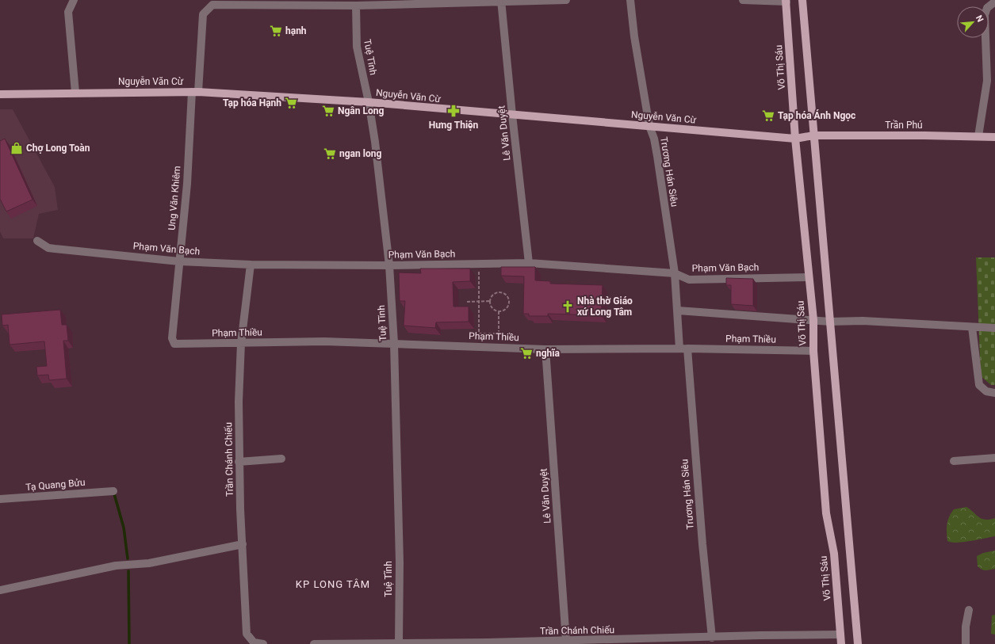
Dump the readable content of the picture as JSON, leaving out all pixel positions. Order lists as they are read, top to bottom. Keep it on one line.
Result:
{"streets":{"main road":["Võ Thị Sáu","Nguyễn Văn Cừ","Trần Phú"],"street":["Tuệ Tĩnh","Lê Văn Duyệt","Trương Hán Siêu","Ung Văn Khiêm","Phạm Văn Bạch","Phạm Thiều","Trần Chánh Chiếu","Tạ Quang Bửu"]},"crossings":[["Tuệ Tĩnh","Nguyễn Văn Cừ"],["Tuệ Tĩnh","Ung Văn Khiêm"],["Tuệ Tĩnh","Phạm Văn Bạch"],["Tuệ Tĩnh","Phạm Thiều"],["Tuệ Tĩnh","Trần Chánh Chiếu"],["Võ Thị Sáu","Nguyễn Văn Cừ"],["Võ Thị Sáu","Phạm Văn Bạch"],["Võ Thị Sáu","Phạm Thiều"],["Võ Thị Sáu","Trần Chánh Chiếu"],["Nguyễn Văn Cừ","Trần Phú"],["Nguyễn Văn Cừ","Lê Văn Duyệt"],["Nguyễn Văn Cừ","Trương Hán Siêu"],["Nguyễn Văn Cừ","Ung Văn Khiêm"],["Lê Văn Duyệt","Phạm Văn Bạch"],["Lê Văn Duyệt","Phạm Thiều"],["Lê Văn Duyệt","Trần Chánh Chiếu"],["Trương Hán Siêu","Phạm Văn Bạch"],["Trương Hán Siêu","Phạm Thiều"],["Trương Hán Siêu","Trần Chánh Chiếu"],["Ung Văn Khiêm","Phạm Văn Bạch"],["Ung Văn Khiêm","Phạm Thiều"],["Phạm Văn Bạch","Trần Chánh Chiếu"],["Phạm Thiều","Trần Chánh Chiếu"]],"districts":["KP LONG TÂM"],"places":{"supermarket":["hạnh","Tạp hóa Hạnh","Ngân Long","Tạp hóa Ánh Ngọc","ngan long","nghĩa"],"pharmacy":["Hưng Thiện"],"shop":["Chợ Long Toàn"],"church":["Nhà thờ Giáo xứ Long Tâm"]},"north":"top right"}
